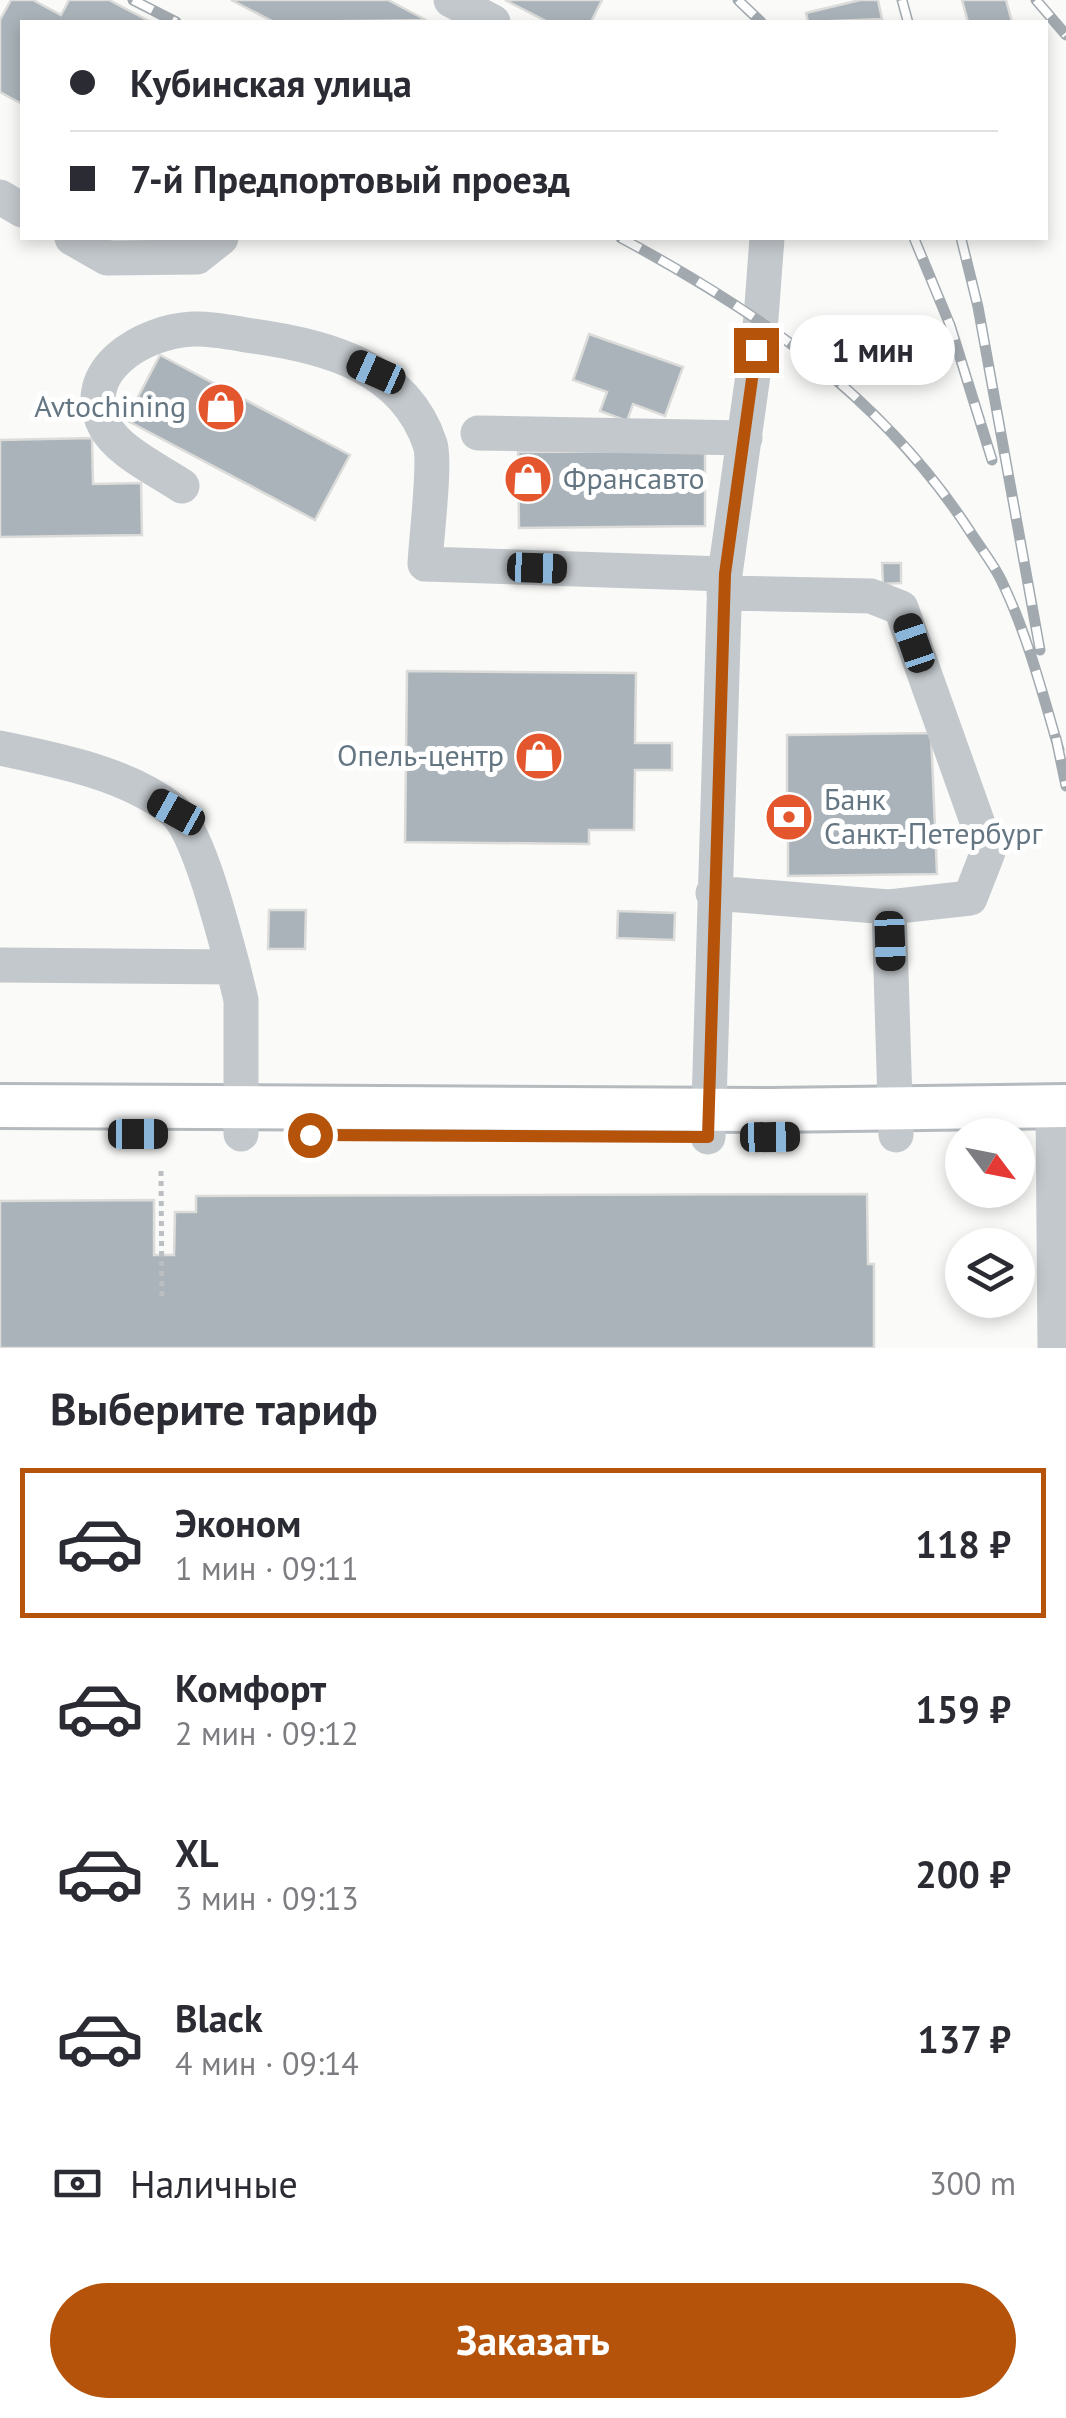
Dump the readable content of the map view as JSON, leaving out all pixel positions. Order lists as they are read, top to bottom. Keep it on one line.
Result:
{"places":{"shop":["Avtochining","Франсавто","Опель-центр"],"bank":["Банк Санкт-Петербург"]},"north":"bottom right","page":{"banner":["Кубинская улица","7-й Предпортовый проезд"],"bubble":"1 мин","heading":"Выберите тариф","list":[{"name":"Эконом","note":"1 мин · 09:11","value":"118 ₽"},{"name":"Комфорт","note":"2 мин · 09:12","value":"159 ₽"},{"name":"XL","note":"3 мин · 09:13","value":"200 ₽"},{"name":"Black","note":"4 мин · 09:14","value":"137 ₽"}],"pay":["Наличные","300 m"],"buttons":"Заказать"}}
